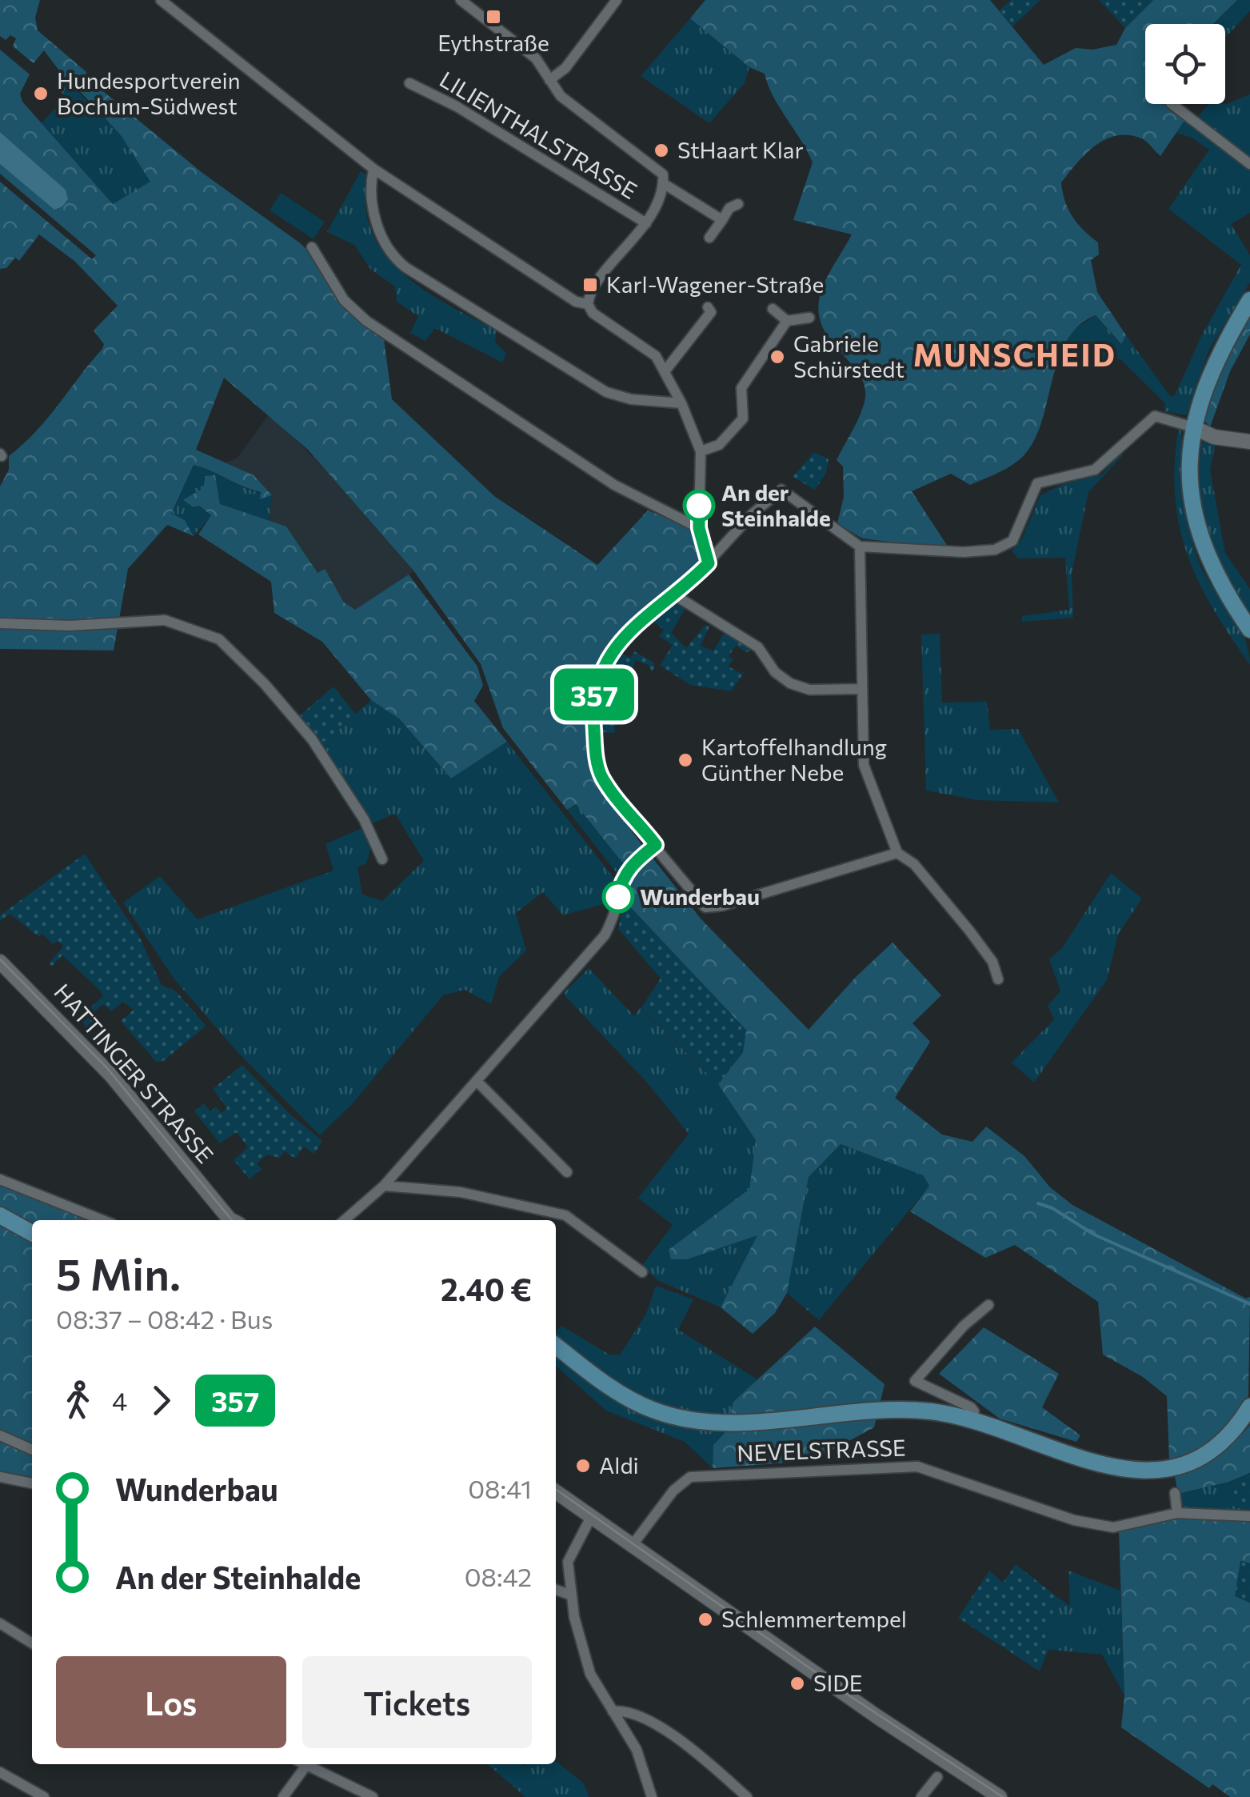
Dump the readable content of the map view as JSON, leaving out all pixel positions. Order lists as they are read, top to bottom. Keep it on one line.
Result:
{"streets":{"main road":["HATTINGER STRASSE"],"street":["LILIENTHALSTRASSE","NEVELSTRASSE"]},"districts":["MUNSCHEID"],"places":{"transit":["Eythstraße","Karl-Wagener-Straße"],"other":["Hundesportverein Bochum-Südwest","StHaart Klar","Gabriele Schürstedt","An der Steinhalde","Kartoffelhandlung Günther Nebe","Wunderbau","Aldi","Schlemmertempel","SIDE"]},"lines":["bus line 357"],"page":{"on_map":"357","heading":["5 Min.","08:37 – 08:42 · Bus","2.40 €"],"legs":["4","357"],"list":[{"name":"Wunderbau","value":"08:41"},{"name":"An der Steinhalde","value":"08:42"}],"buttons":["Los","Tickets"]}}
